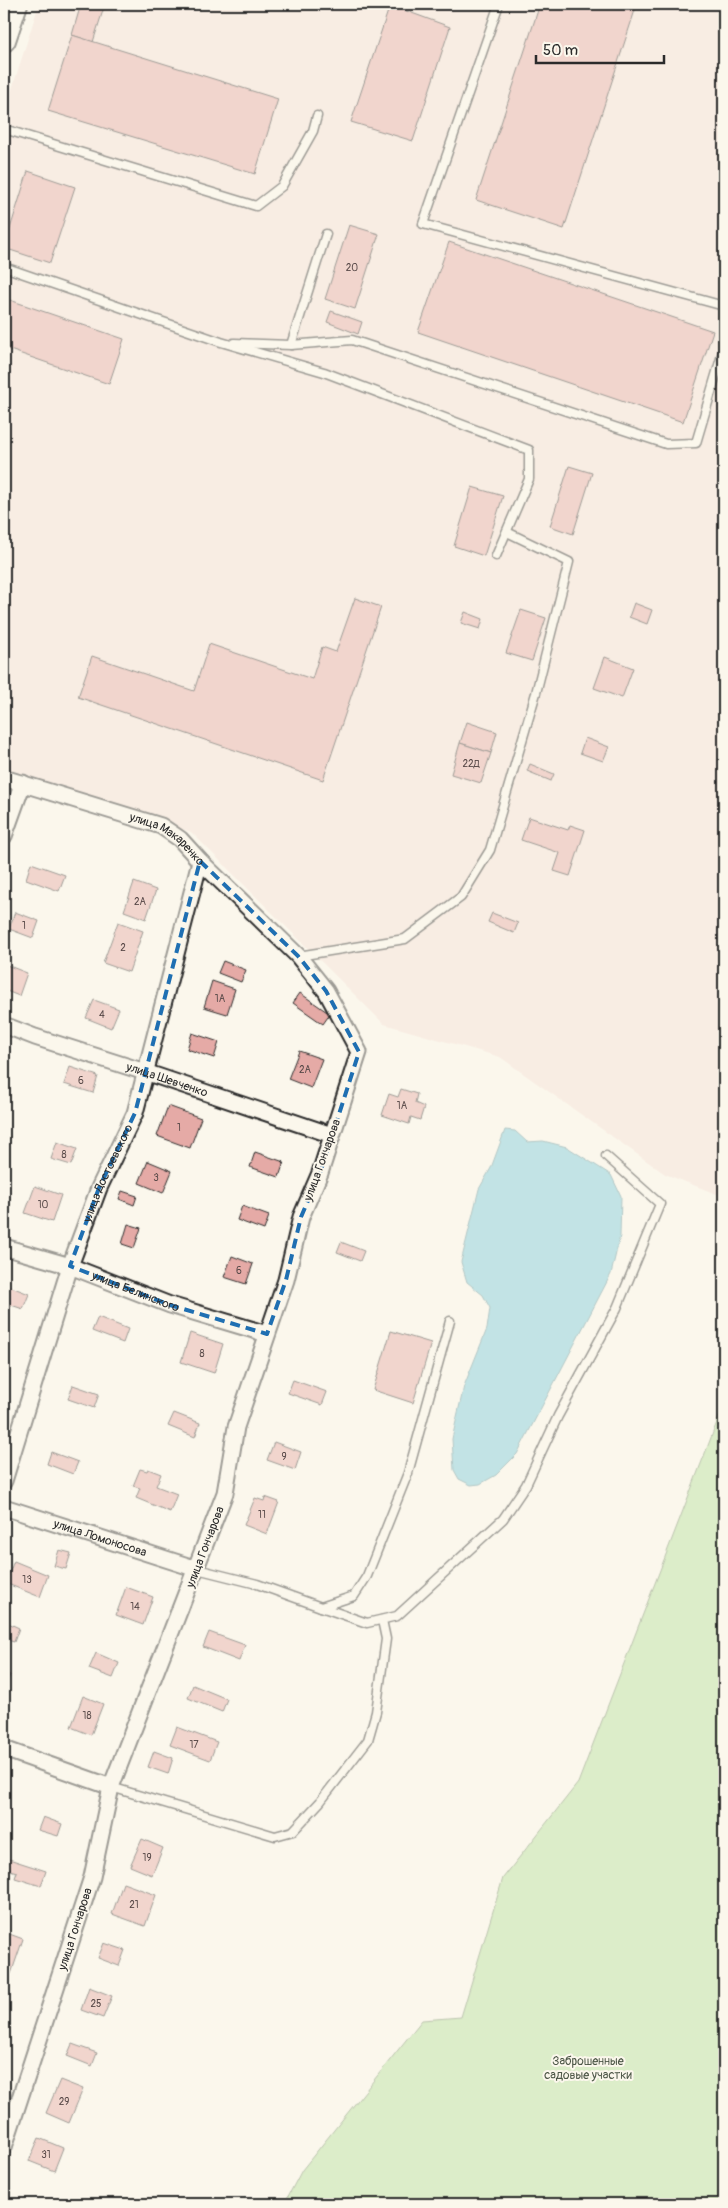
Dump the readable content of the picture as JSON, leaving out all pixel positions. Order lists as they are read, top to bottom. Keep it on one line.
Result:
{"streets":{"street":["улица Макаренко","улица Шевченко","улица Гончарова","улица Достоевского","улица Белинского","улица Ломоносова"]},"crossings":[["улица Макаренко","улица Гончарова"],["улица Макаренко","улица Достоевского"],["улица Шевченко","улица Гончарова"],["улица Шевченко","улица Достоевского"],["улица Гончарова","улица Белинского"],["улица Гончарова","улица Ломоносова"],["улица Достоевского","улица Белинского"]],"parks":["Заброшенные садовые участки"],"house_numbers":["20","22Д","2А","1","2","1А","4","2А","6","1А","1","8","3","10","6","8","9","11","13","14","18","17","19","21","25","29","31"],"scale_bar":"50 m"}
